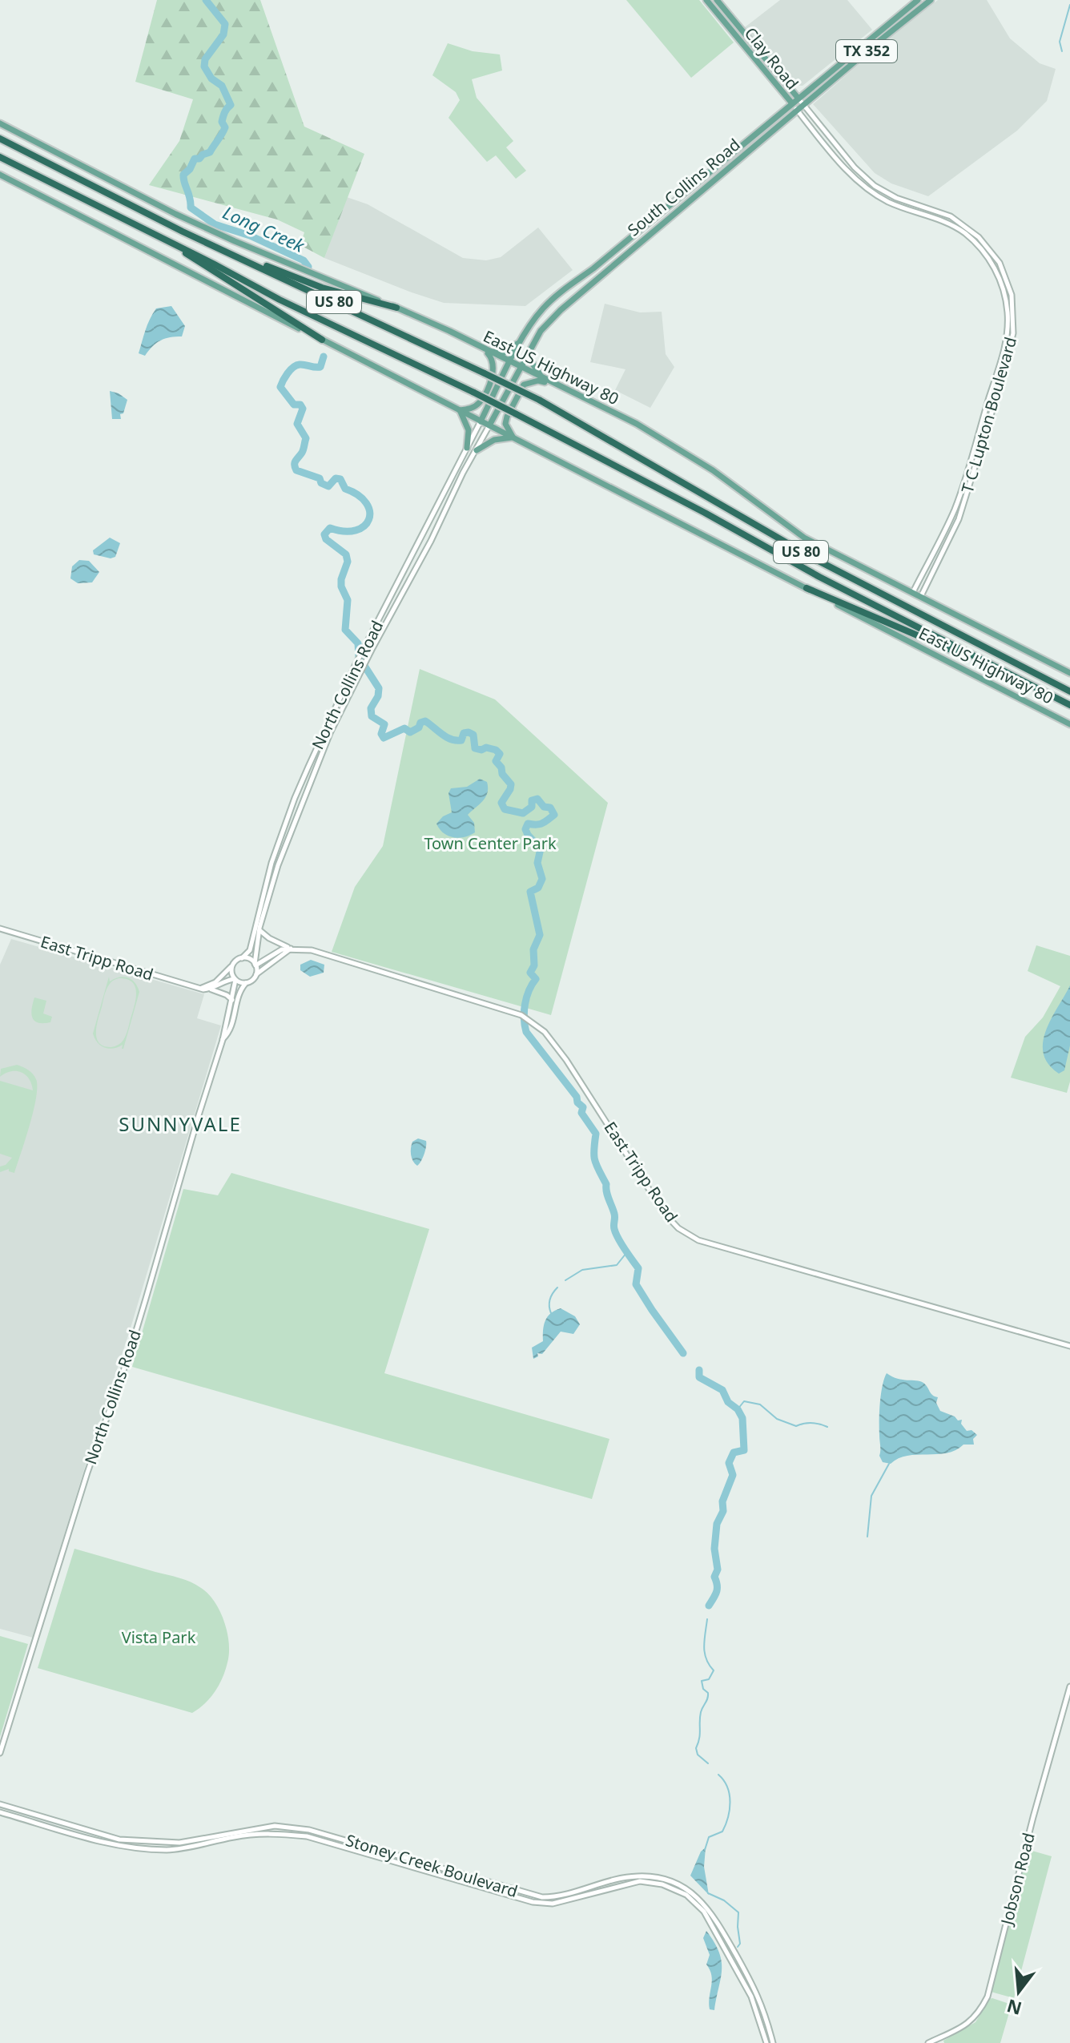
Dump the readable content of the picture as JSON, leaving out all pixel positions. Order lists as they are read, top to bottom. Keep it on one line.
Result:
{"streets":{"highway":["US 80"],"main road":["TX 352","Clay Road","South Collins Road","East US Highway 80"],"street":["T C Lupton Boulevard","North Collins Road","East Tripp Road","Stoney Creek Boulevard","Jobson Road"]},"crossings":[["Clay Road","South Collins Road"],["Clay Road","T C Lupton Boulevard"],["South Collins Road","East US Highway 80"],["South Collins Road","T C Lupton Boulevard"],["South Collins Road","North Collins Road"],["East US Highway 80","T C Lupton Boulevard"],["East US Highway 80","North Collins Road"],["North Collins Road","East Tripp Road"]],"districts":["SUNNYVALE"],"water":["Long Creek"],"parks":["Town Center Park","Vista Park"],"north":"bottom"}
